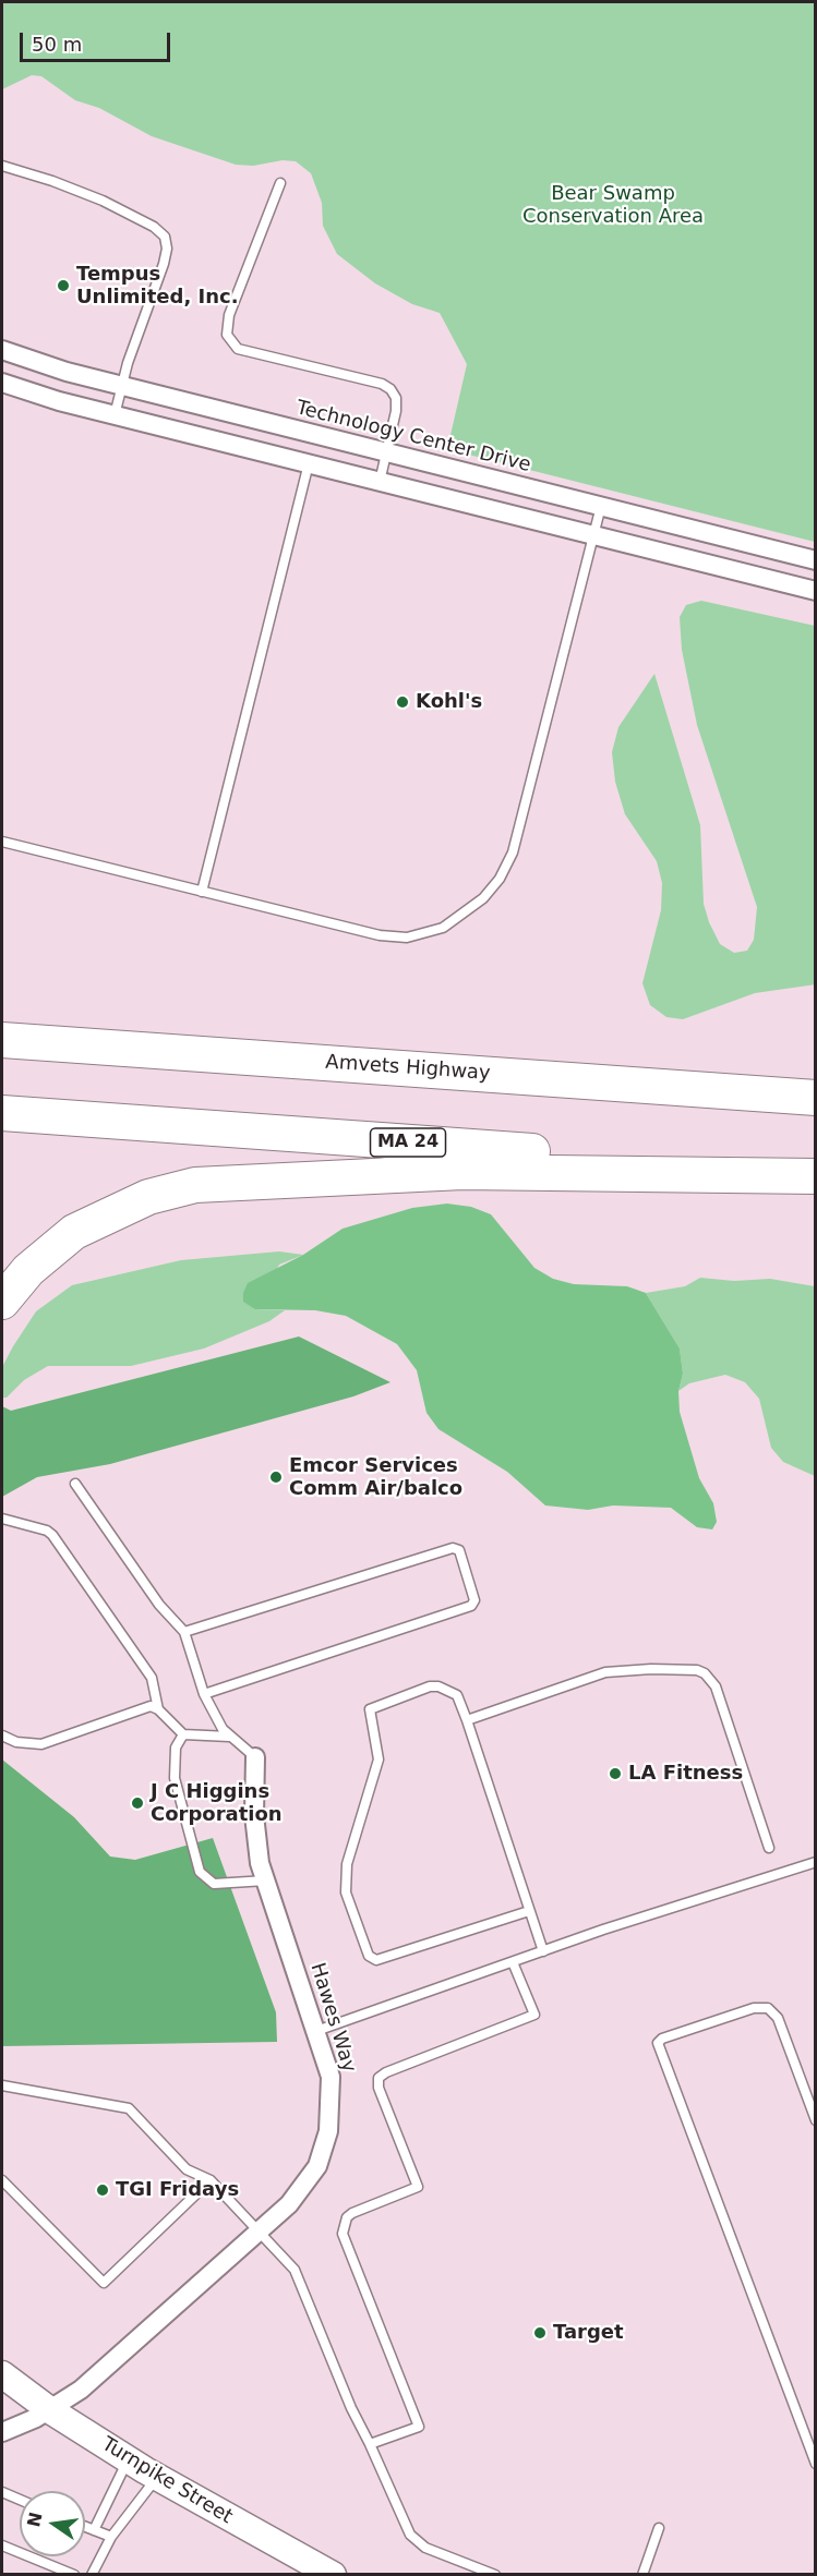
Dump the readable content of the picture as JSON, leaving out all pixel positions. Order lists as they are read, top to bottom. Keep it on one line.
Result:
{"streets":{"highway":["Amvets Highway","MA 24"],"main road":["Turnpike Street"],"street":["Technology Center Drive","Hawes Way"]},"crossings":[["Hawes Way","Turnpike Street"]],"parks":["Bear Swamp Conservation Area"],"places":["Tempus Unlimited, Inc.","Kohl's","Emcor Services Comm Air/balco","LA Fitness","J C Higgins Corporation","TGI Fridays","Target"],"scale_bar":"50 m","north":"left"}
